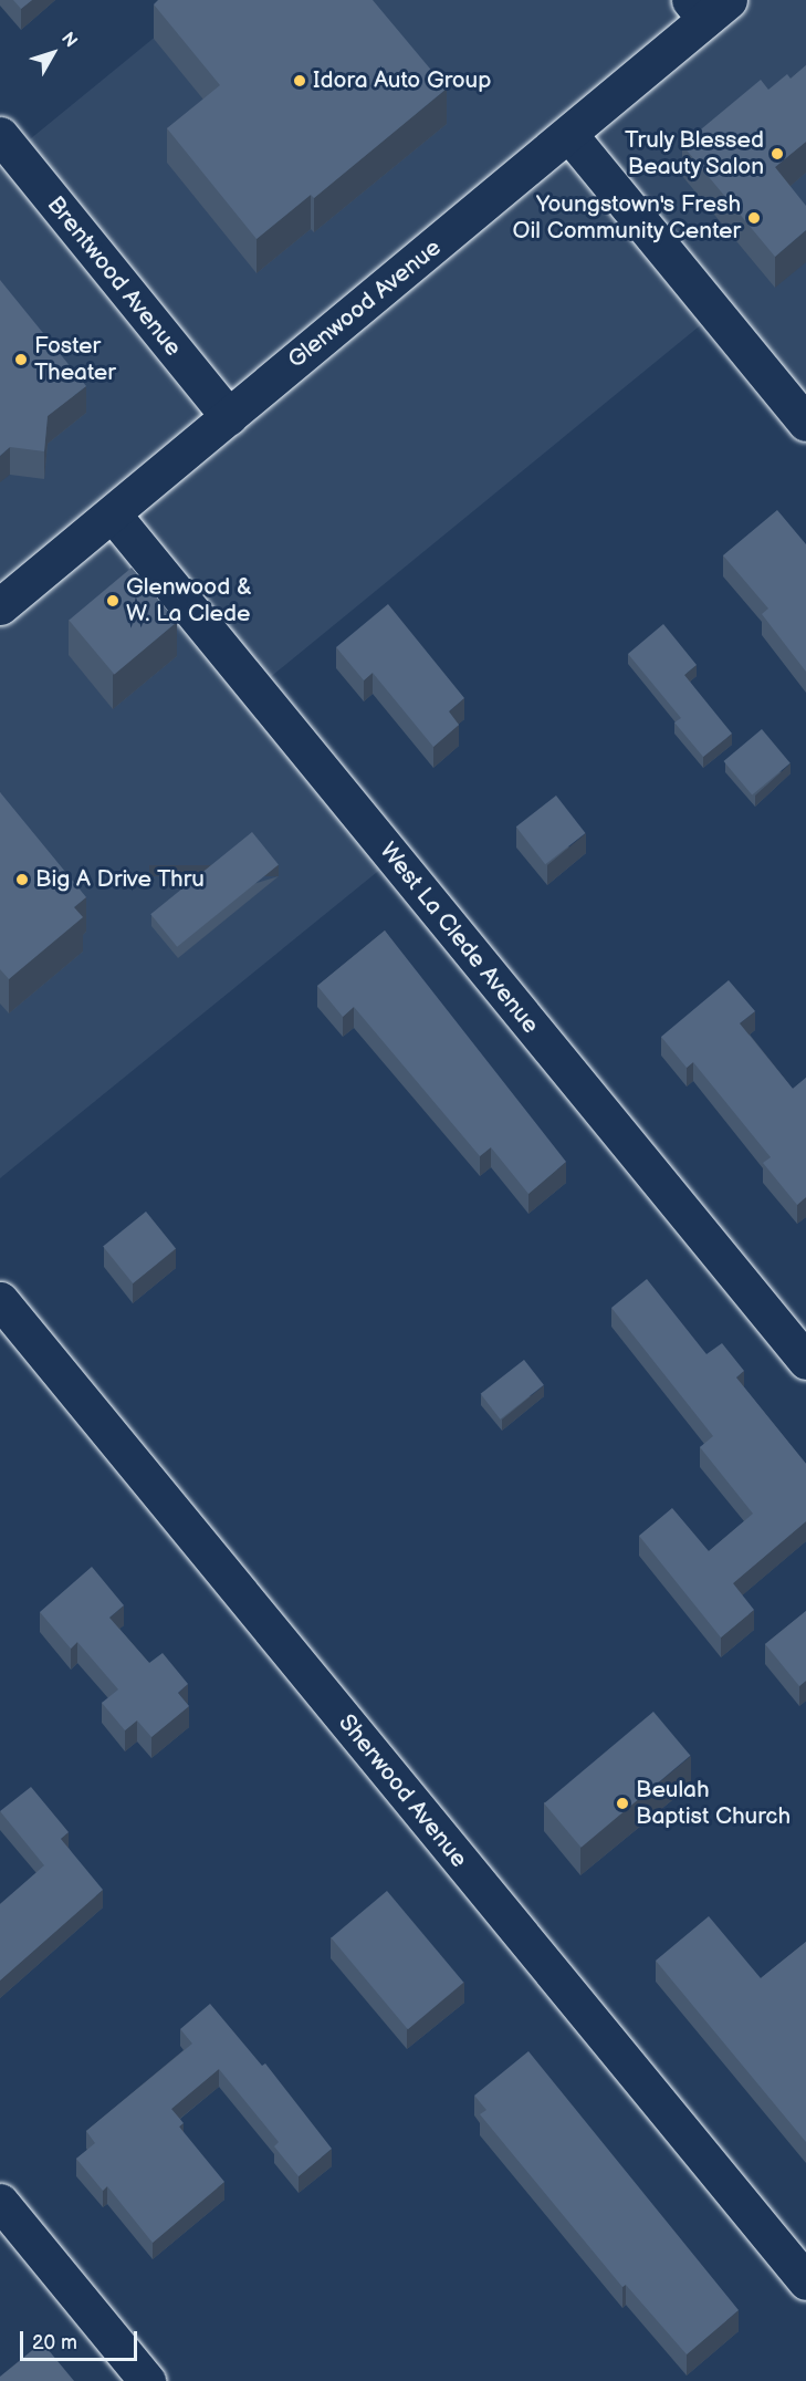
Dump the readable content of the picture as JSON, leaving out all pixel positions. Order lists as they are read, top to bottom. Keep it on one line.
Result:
{"streets":{"street":["Brentwood Avenue","Glenwood Avenue","West La Clede Avenue","Sherwood Avenue"]},"crossings":[["Brentwood Avenue","Glenwood Avenue"],["Glenwood Avenue","West La Clede Avenue"]],"places":["Idora Auto Group","Truly Blessed Beauty Salon","Youngstown's Fresh Oil Community Center","Foster Theater","Glenwood & W. La Clede","Big A Drive Thru","Beulah Baptist Church"],"scale_bar":"20 m","north":"top right"}
